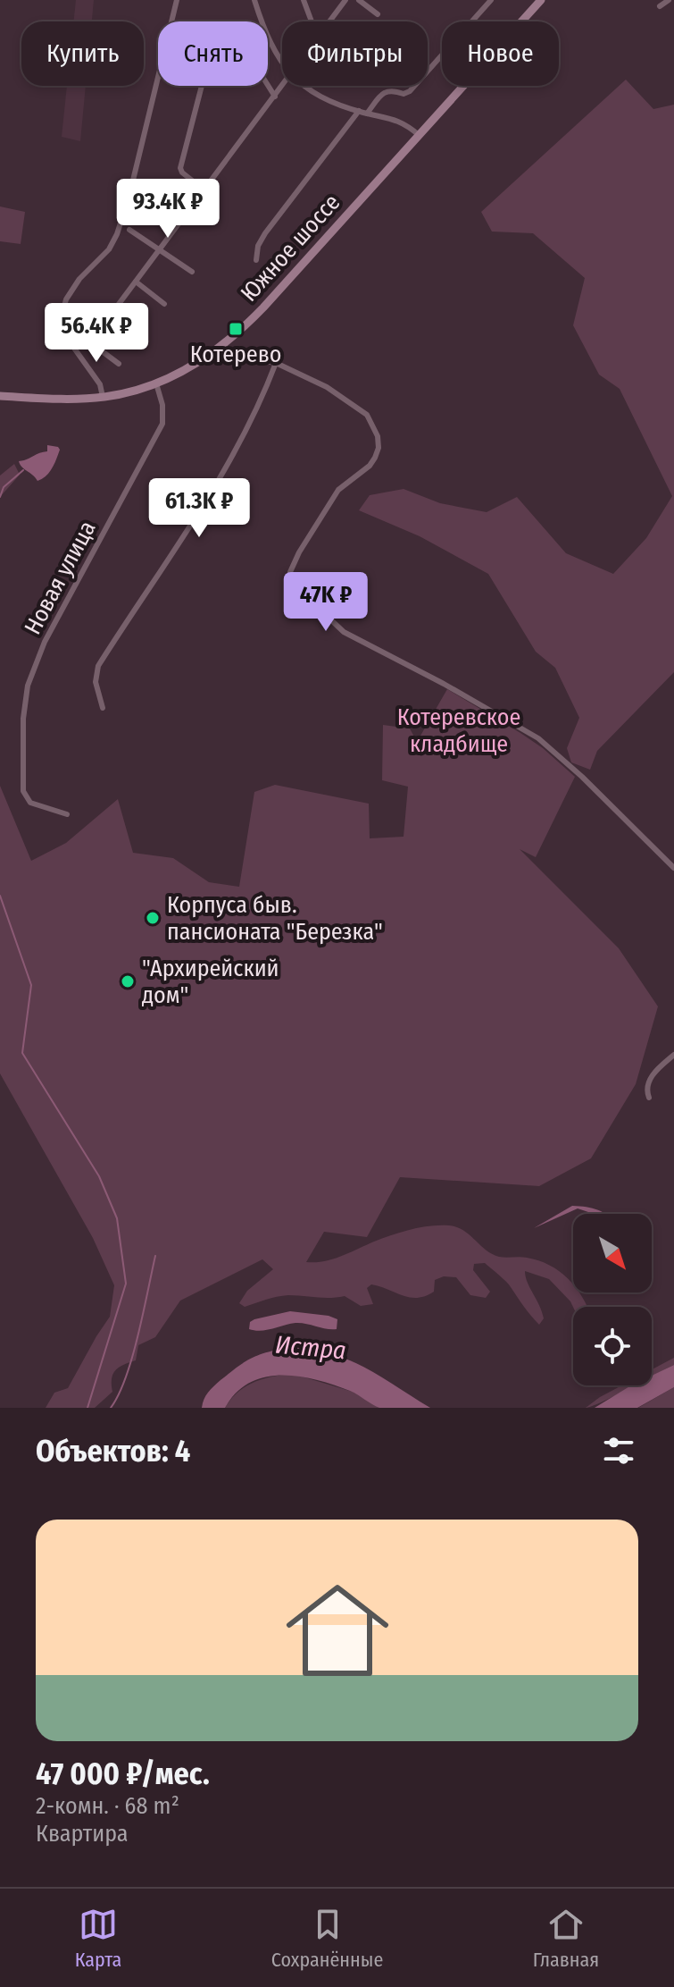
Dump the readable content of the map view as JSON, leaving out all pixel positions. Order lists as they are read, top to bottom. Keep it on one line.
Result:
{"streets":{"main road":["Южное шоссе"],"street":["Новая улица"]},"crossings":[["Южное шоссе","Новая улица"]],"water":["Истра"],"parks":["Котеревское кладбище"],"places":{"transit":["Котерево"],"other":["Корпуса быв. пансионата \"Березка\"","\"Архирейский дом\""]},"north":"bottom right","page":{"chip":["Купить","Снять","Фильтры","Новое"],"price":["93.4K ₽","56.4K ₽","61.3K ₽","47K ₽"],"heading":"Объектов: 4","list":[{"name":"47 000 ₽/мес.","note":"2-комн. · 68 m² · Квартира"}],"tabs":["Карта","Сохранённые","Главная"]}}
